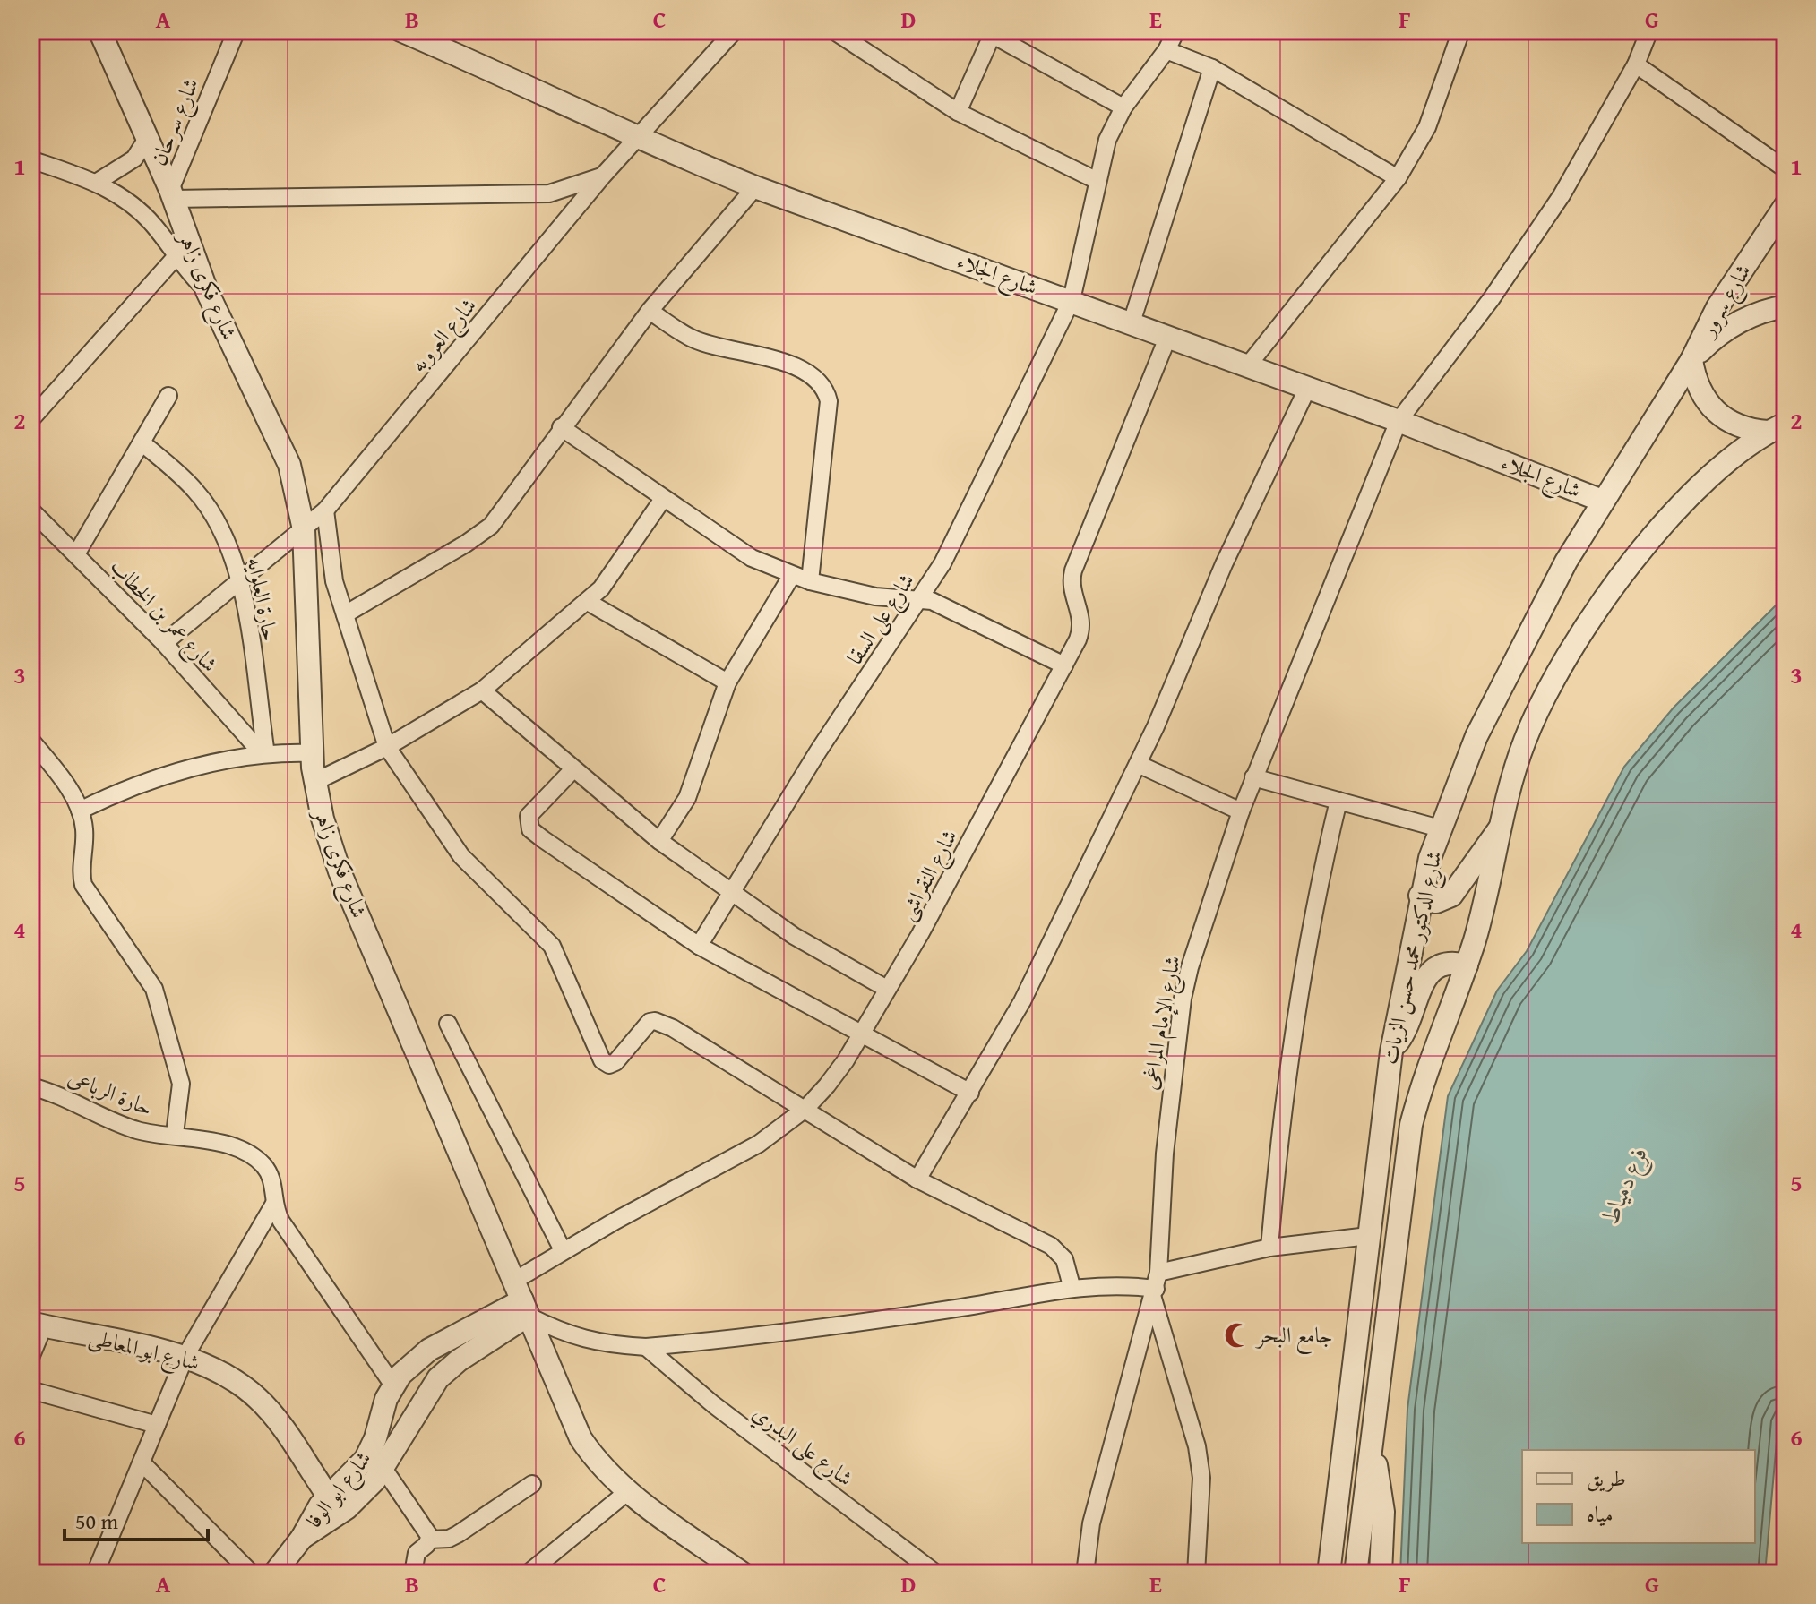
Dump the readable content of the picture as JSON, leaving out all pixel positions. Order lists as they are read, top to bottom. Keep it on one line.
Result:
{"streets":{"street":["شارع سرحان","شارع الجلاء","شارع فكرى زاهر","شارع سرور","شارع العروبه","حارة العلوايه","شارع عمر بن الخطاب","شارع على السقا","شارع النقراشى","شارع الدكتور محمد حسن الزيات","شارع الإمام المراغى","حارة الرباعى","شارع ابو المعاطى","شارع على البدري","شارع ابو الوفا"]},"crossings":[["شارع سرحان","شارع فكرى زاهر"],["شارع الجلاء","شارع العروبه"],["شارع الجلاء","شارع على السقا"],["شارع الجلاء","شارع النقراشى"],["شارع الجلاء","شارع الدكتور محمد حسن الزيات"],["شارع الجلاء","شارع الإمام المراغى"],["شارع فكرى زاهر","شارع العروبه"],["شارع فكرى زاهر","شارع النقراشى"],["شارع فكرى زاهر","شارع ابو الوفا"],["شارع سرور","شارع الدكتور محمد حسن الزيات"],["شارع العروبه","حارة العلوايه"],["شارع العروبه","شارع عمر بن الخطاب"],["حارة العلوايه","شارع عمر بن الخطاب"],["شارع النقراشى","شارع ابو الوفا"],["حارة الرباعى","شارع ابو الوفا"],["شارع ابو المعاطى","شارع ابو الوفا"]],"water":["فرع دمياط"],"places":{"mosque":["جامع البحر"]},"legend":["طريق","مياه"],"scale_bar":"50 m","grid":{"columns":["A","B","C","D","E","F","G"],"rows":["1","2","3","4","5","6"]}}
